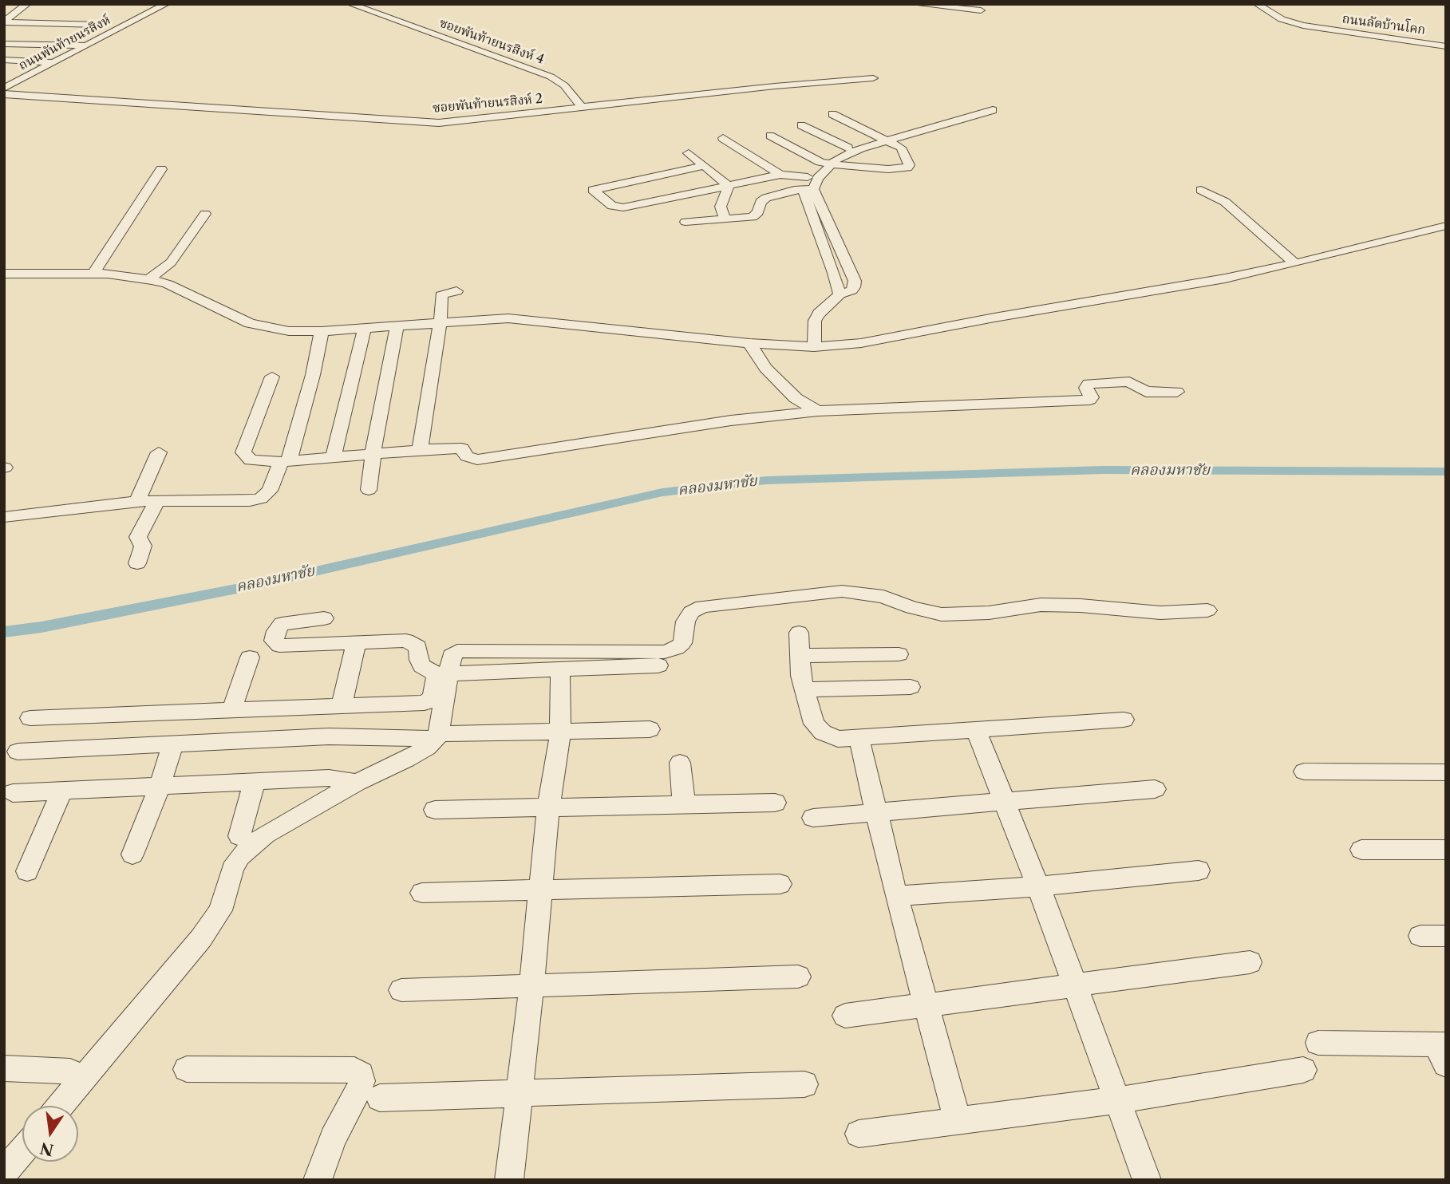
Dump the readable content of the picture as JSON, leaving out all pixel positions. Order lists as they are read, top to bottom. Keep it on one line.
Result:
{"streets":{"street":["ถนนลัดบ้านโคก","ซอยพันท้ายนรสิงห์ 4","ถนนพันท้ายนรสิงห์","ซอยพันท้ายนรสิงห์ 2"]},"crossings":[["ซอยพันท้ายนรสิงห์ 4","ซอยพันท้ายนรสิงห์ 2"]],"water":["คลองมหาชัย"],"north":"bottom"}
